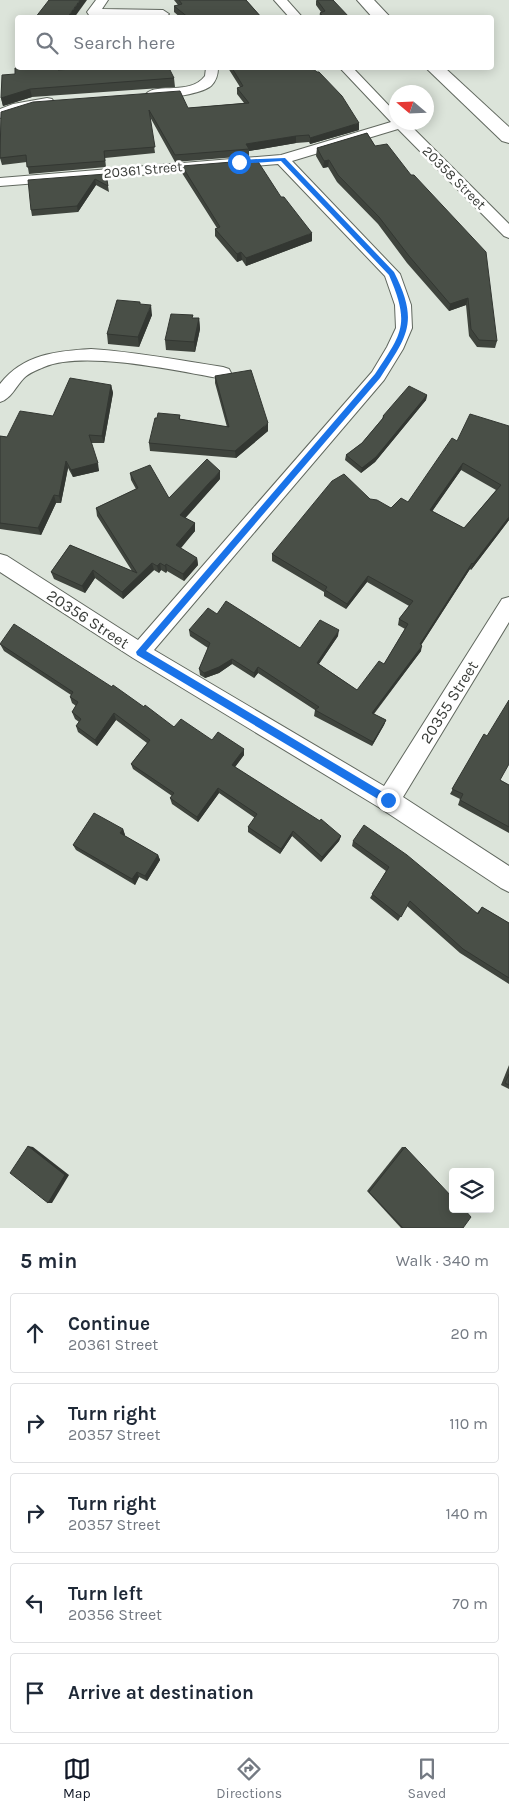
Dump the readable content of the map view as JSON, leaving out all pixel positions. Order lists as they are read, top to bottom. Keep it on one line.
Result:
{"streets":{"street":["20361 Street","20358 Street","20356 Street","20355 Street"]},"crossings":[["20356 Street","20355 Street"]],"north":"left","page":{"search":"Search here","heading":["5 min","Walk · 340 m"],"list":[["Continue","20361 Street","20 m"],["Turn right","20357 Street","110 m"],["Turn right","20357 Street","140 m"],["Turn left","20356 Street","70 m"],"Arrive at destination"],"nav":["Map","Directions","Saved"]}}
